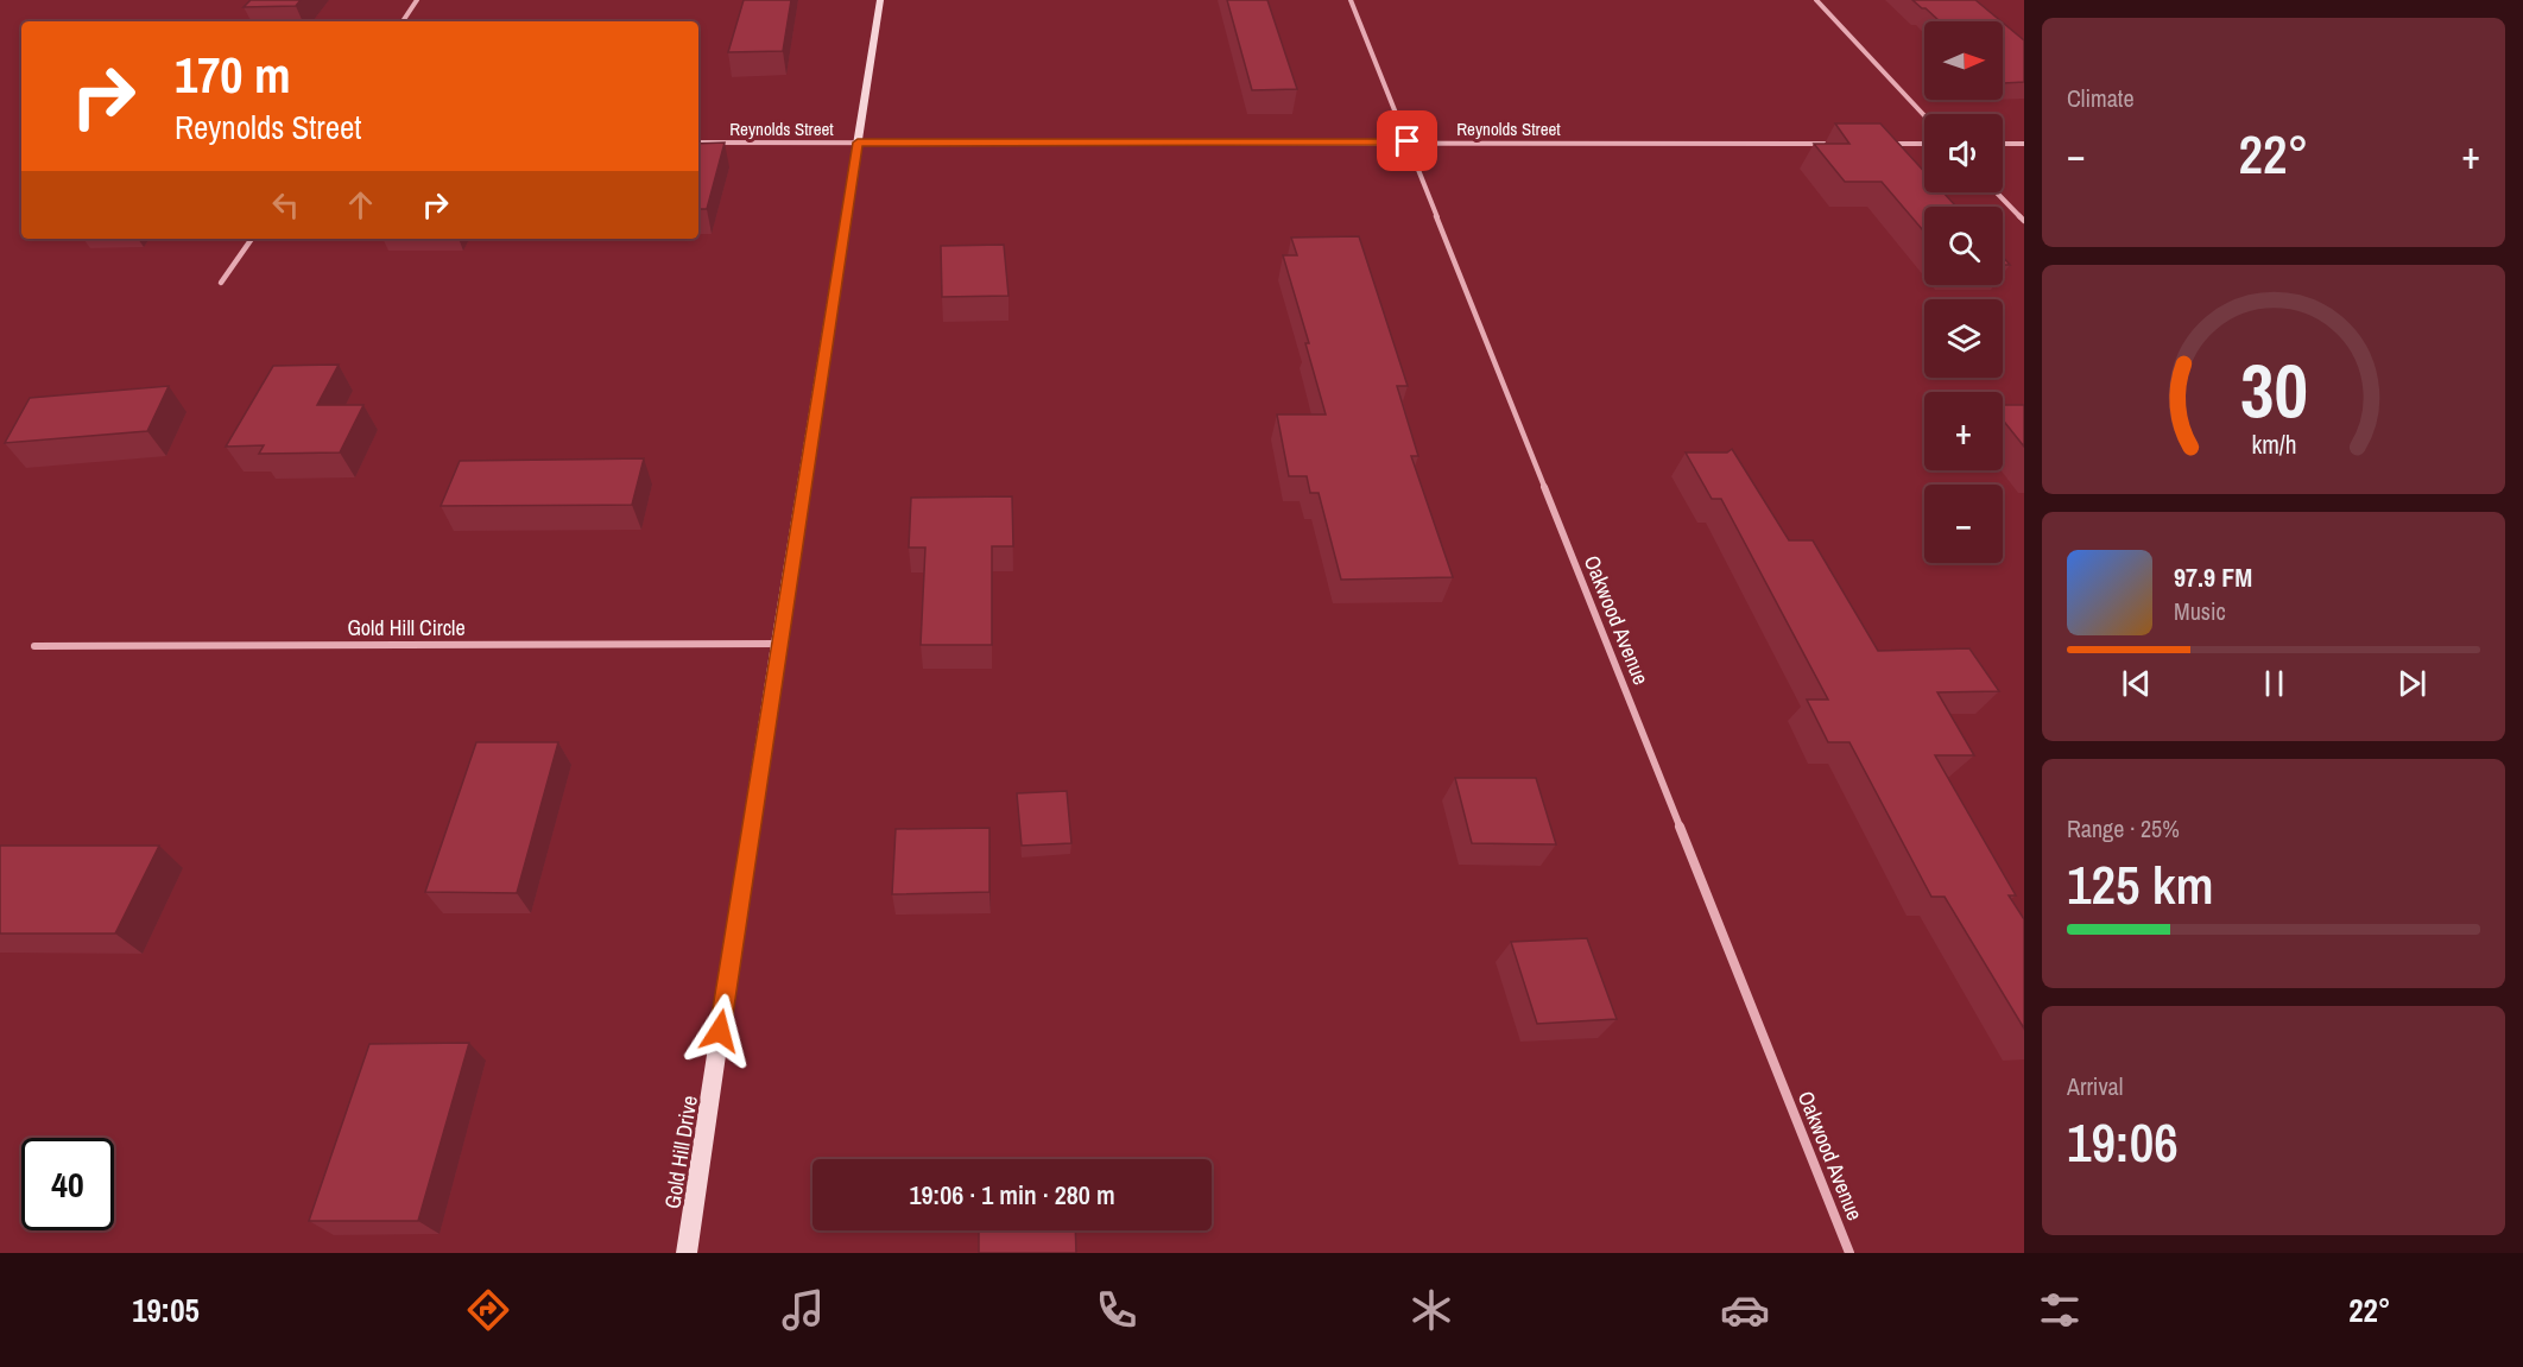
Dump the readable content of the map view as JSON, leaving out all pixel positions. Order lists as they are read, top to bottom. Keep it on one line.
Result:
{"streets":{"street":["Reynolds Street","Oakwood Avenue","Gold Hill Circle","Gold Hill Drive"]},"crossings":[["Reynolds Street","Oakwood Avenue"],["Reynolds Street","Gold Hill Drive"],["Gold Hill Circle","Gold Hill Drive"]],"north":"right","page":{"tile":["Climate",["Range · 25%","125 km"],["Arrival","19:06"]],"map_buttons":["+","−"],"turn":["170 m","Reynolds Street"],"heat":["−","22°","+"],"song":["97.9 FM","Music"],"limit":"40","trip":"19:06 · 1 min · 280 m","tabs":["19:05","22°"],"gauge":["30","km/h"]}}
